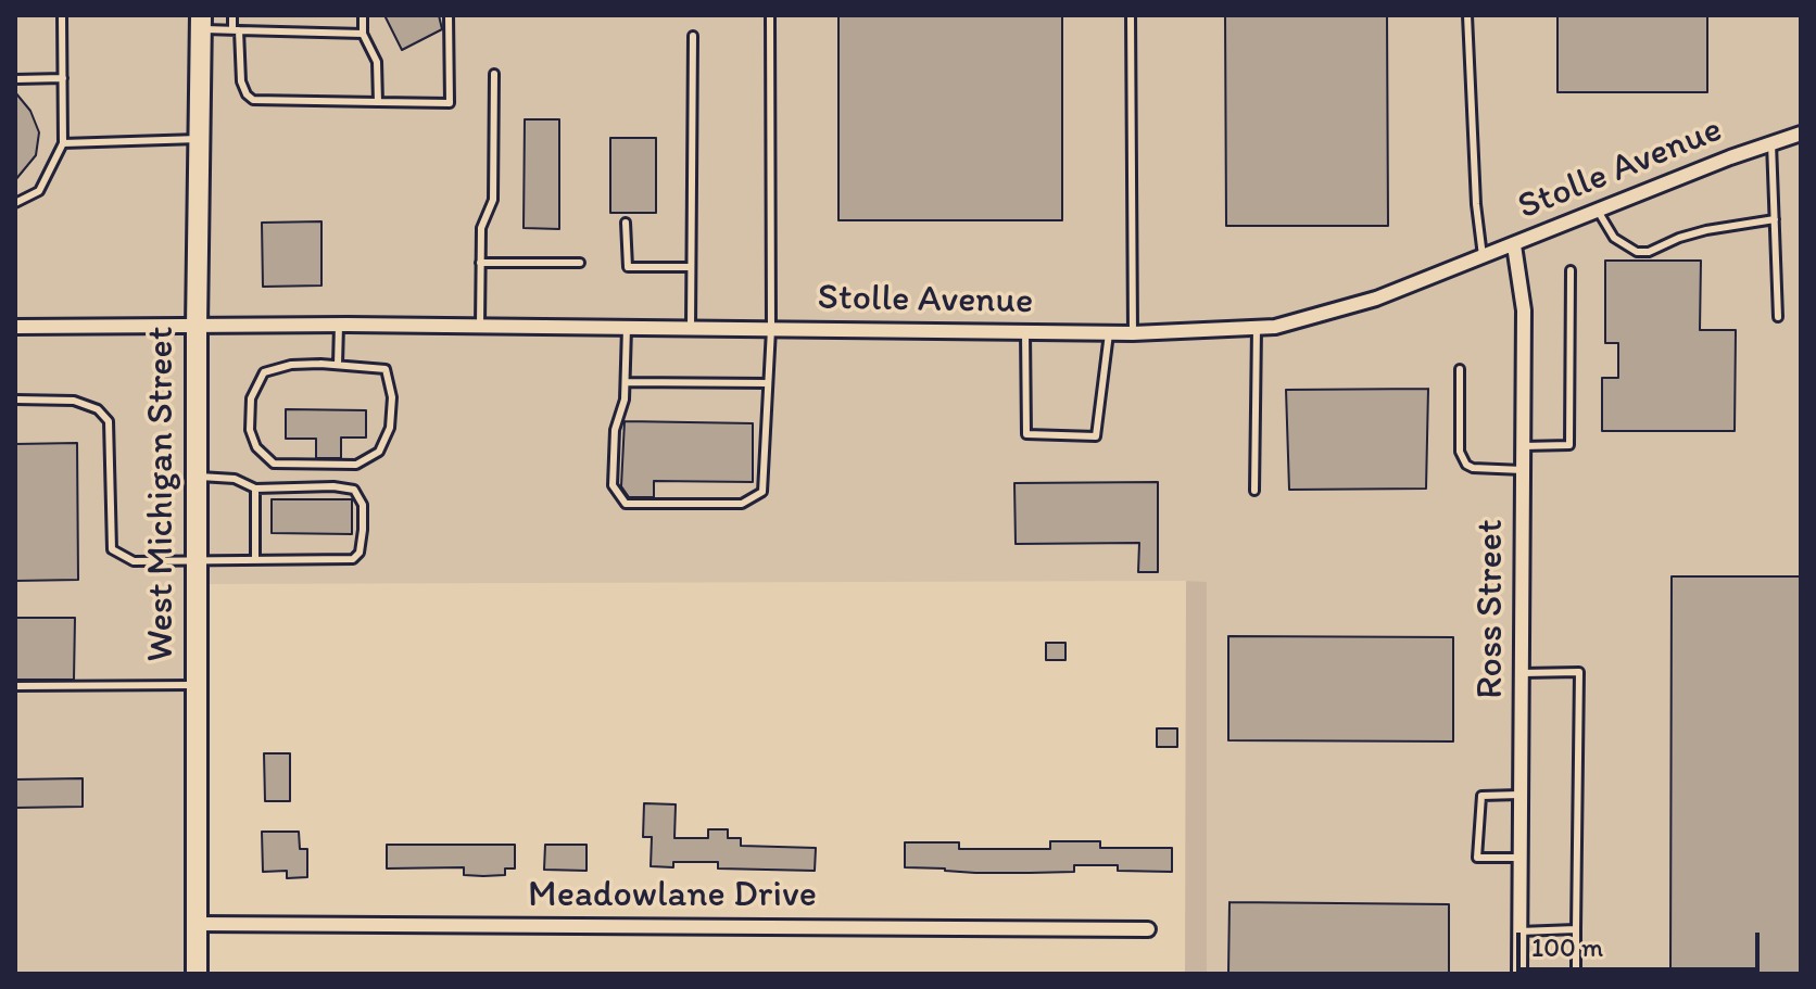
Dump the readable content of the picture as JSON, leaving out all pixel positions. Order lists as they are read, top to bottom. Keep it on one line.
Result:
{"streets":{"main road":["West Michigan Street"],"street":["Stolle Avenue","Ross Street","Meadowlane Drive"]},"crossings":[["Stolle Avenue","West Michigan Street"],["Stolle Avenue","Ross Street"],["West Michigan Street","Meadowlane Drive"]],"scale_bar":"100 m"}
